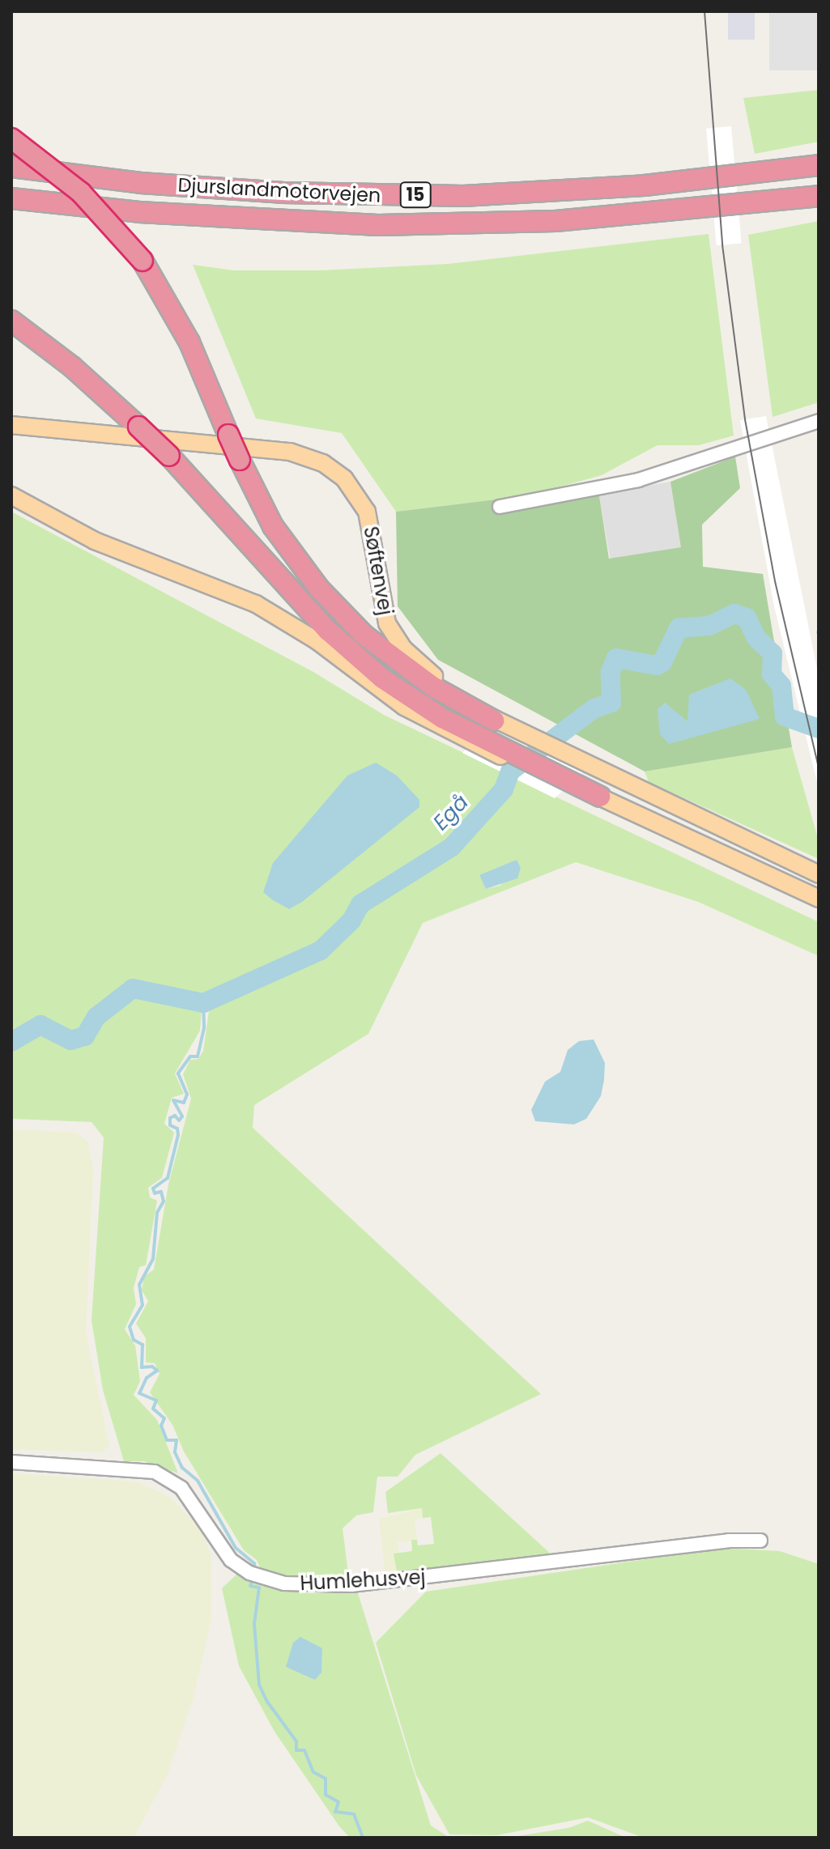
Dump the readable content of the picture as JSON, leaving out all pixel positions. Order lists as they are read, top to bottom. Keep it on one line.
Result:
{"streets":{"highway":["Djurslandmotorvejen","15"],"main road":["Søftenvej"],"street":["Humlehusvej"]},"water":["Egå"]}
